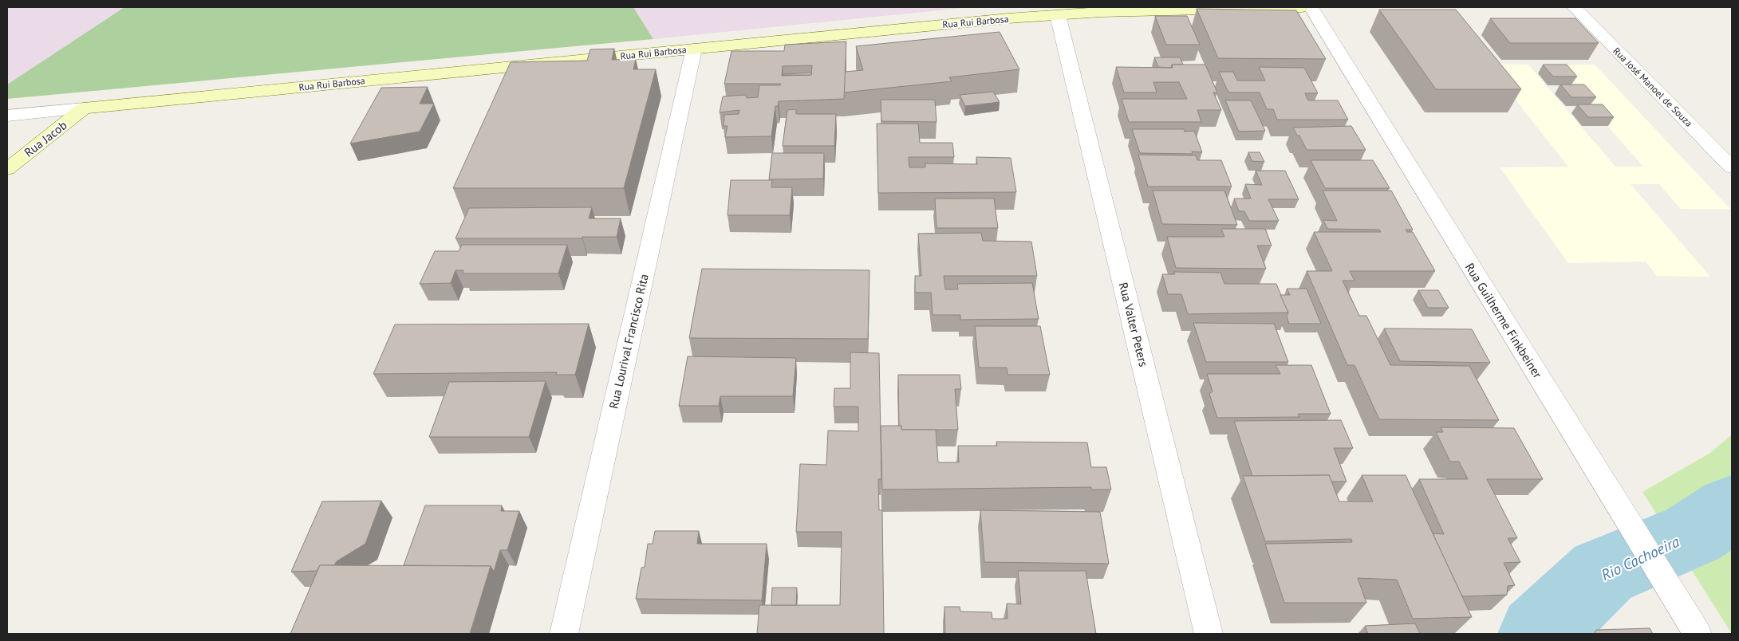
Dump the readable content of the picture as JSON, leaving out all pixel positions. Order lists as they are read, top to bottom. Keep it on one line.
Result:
{"streets":{"street":["Rua Rui Barbosa","Rua José Manoel de Souza","Rua Jacob","Rua Guilherme Finkbeiner","Rua Valter Peters","Rua Lourival Francisco Rita"]},"crossings":[["Rua Rui Barbosa","Rua Jacob"],["Rua Rui Barbosa","Rua Valter Peters"],["Rua Rui Barbosa","Rua Lourival Francisco Rita"]],"water":["Rio Cachoeira"]}
